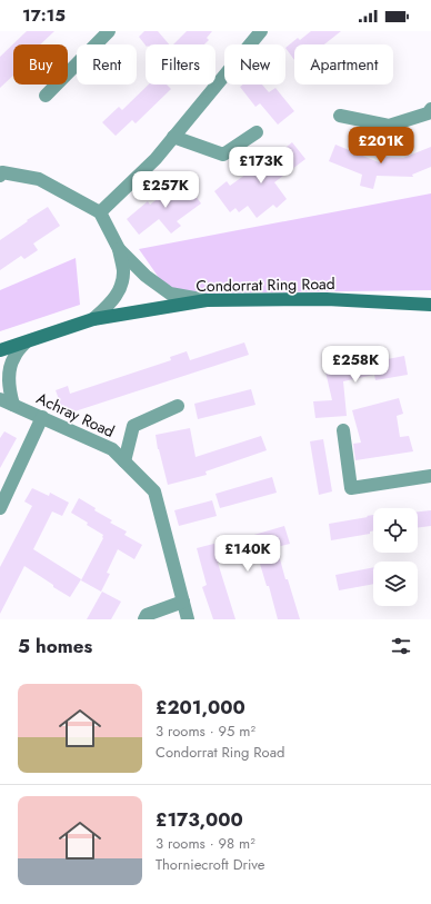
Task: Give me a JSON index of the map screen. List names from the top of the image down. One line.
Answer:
{"streets":{"street":["Condorrat Ring Road","Achray Road"]},"crossings":[["Condorrat Ring Road","Achray Road"]],"page":{"status":"17:15","chip":["Buy","Rent","Filters","New","Apartment"],"price":["£201K","£173K","£257K","£258K","£140K"],"heading":"5 homes","list":[{"name":"£201,000","note":"3 rooms · 95 m² · Condorrat Ring Road"},{"name":"£173,000","note":"3 rooms · 98 m² · Thorniecroft Drive"}]}}
